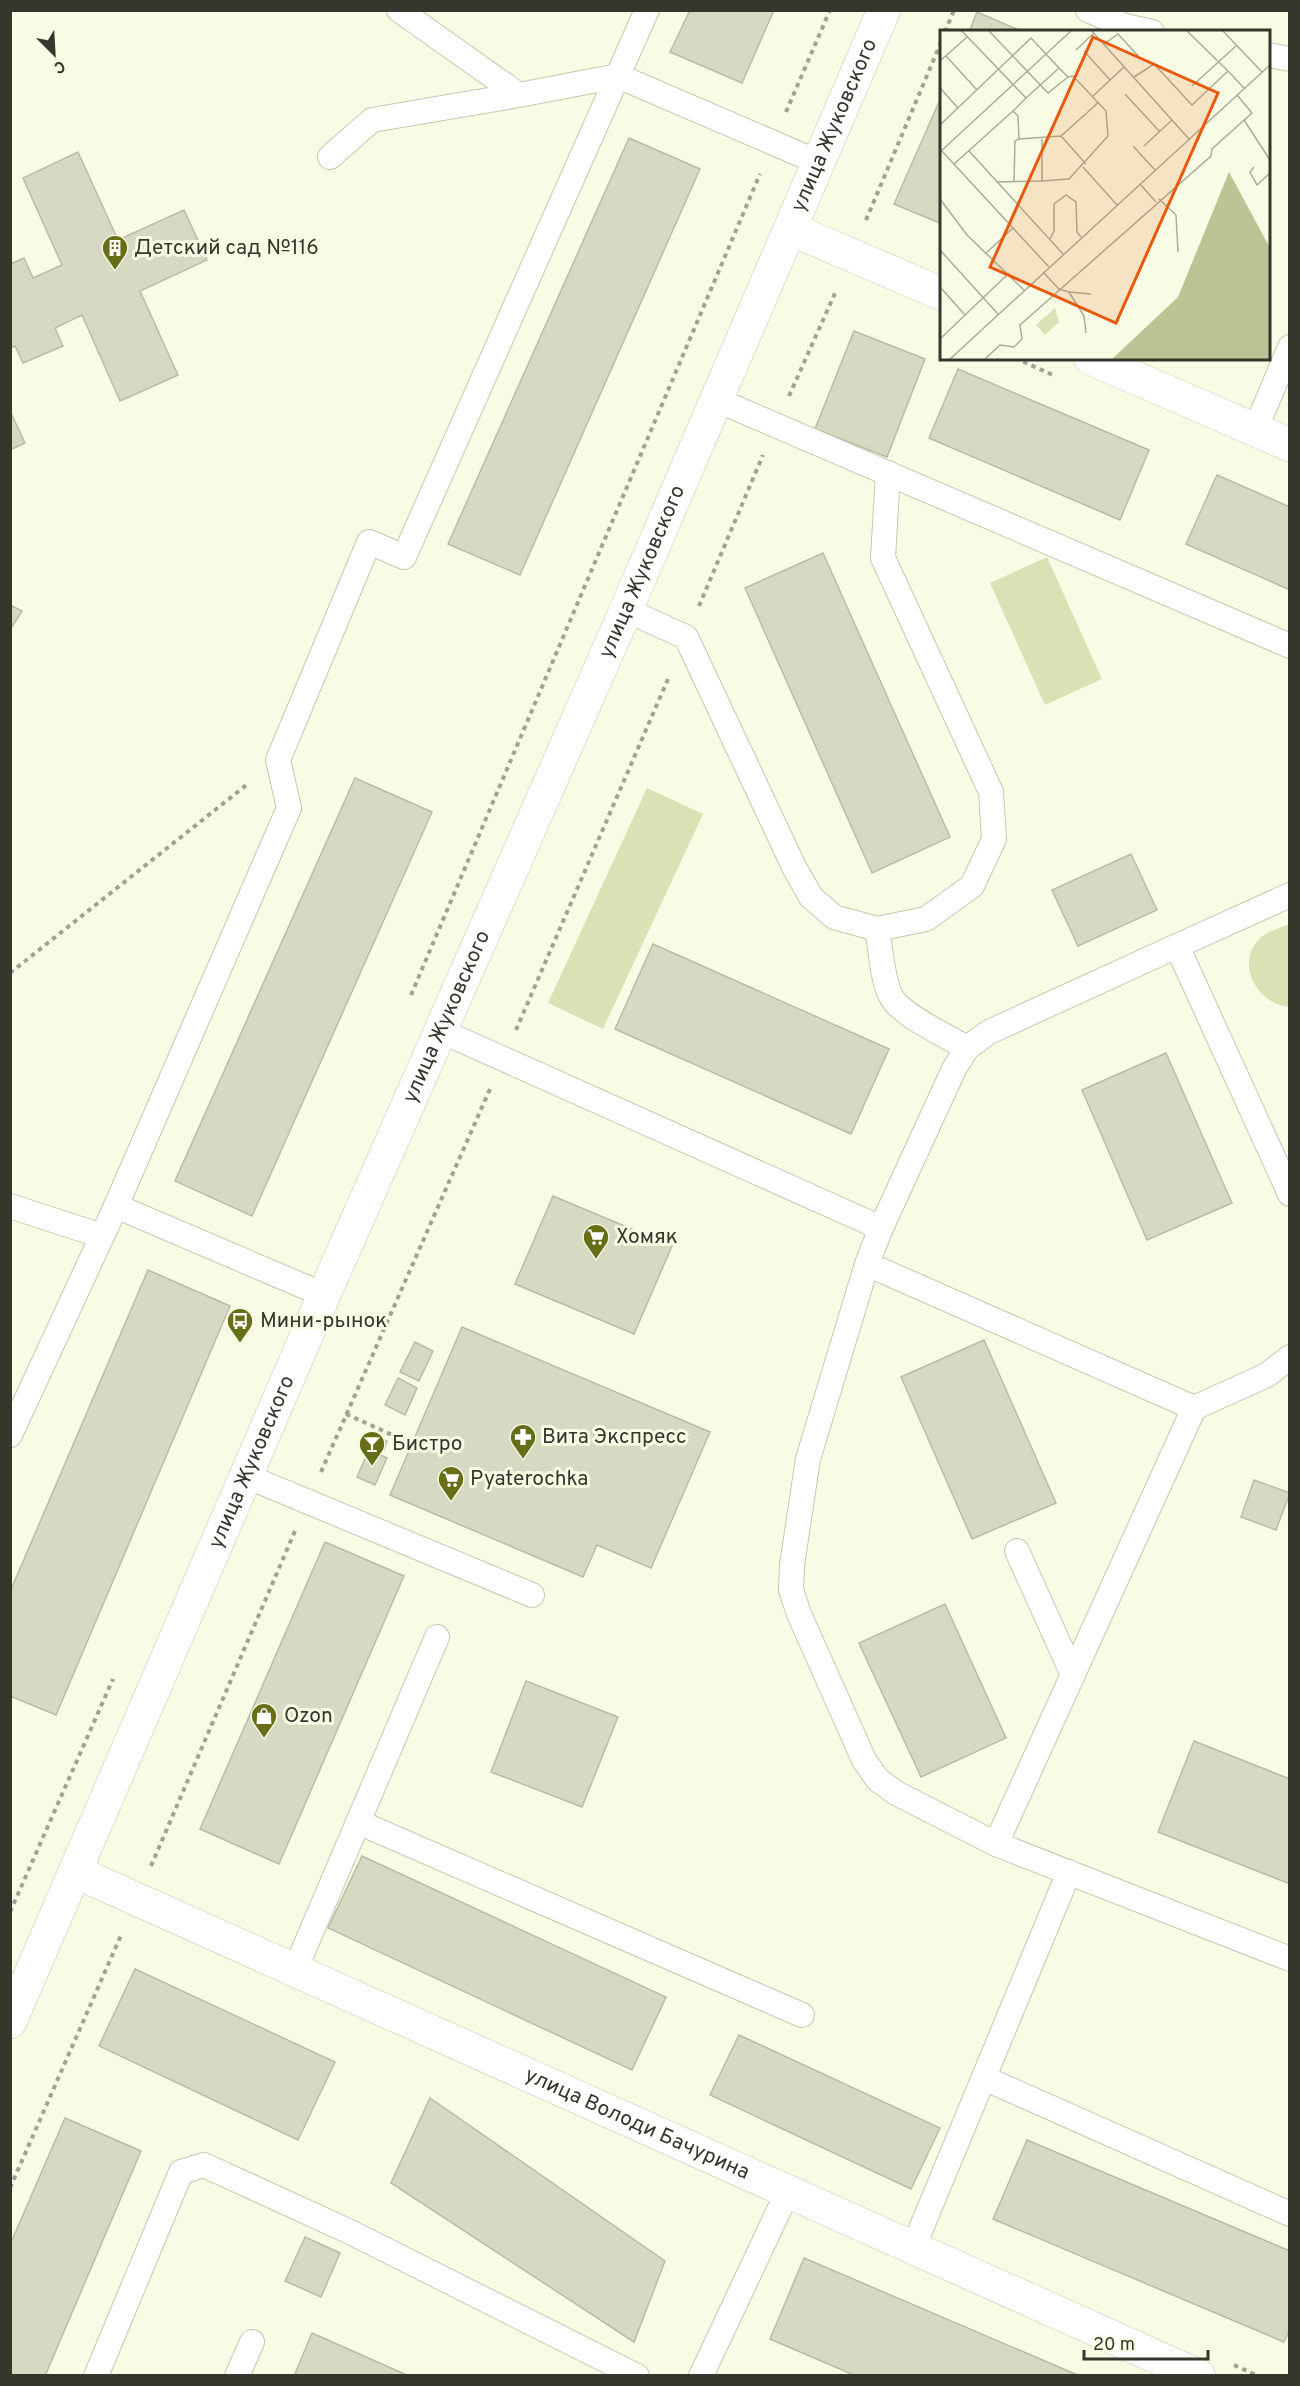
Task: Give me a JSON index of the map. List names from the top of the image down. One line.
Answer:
{"streets":{"street":["улица Жуковского","улица Володи Бачурина"]},"crossings":[["улица Жуковского","улица Володи Бачурина"]],"places":{"building":["Детский сад №116"],"supermarket":["Хомяк","Pyaterochka"],"bus stop":["Мини-рынок"],"pharmacy":["Вита Экспресс"],"bar":["Бистро"],"shop":["Ozon"]},"scale_bar":"20 m","north":"bottom right"}
